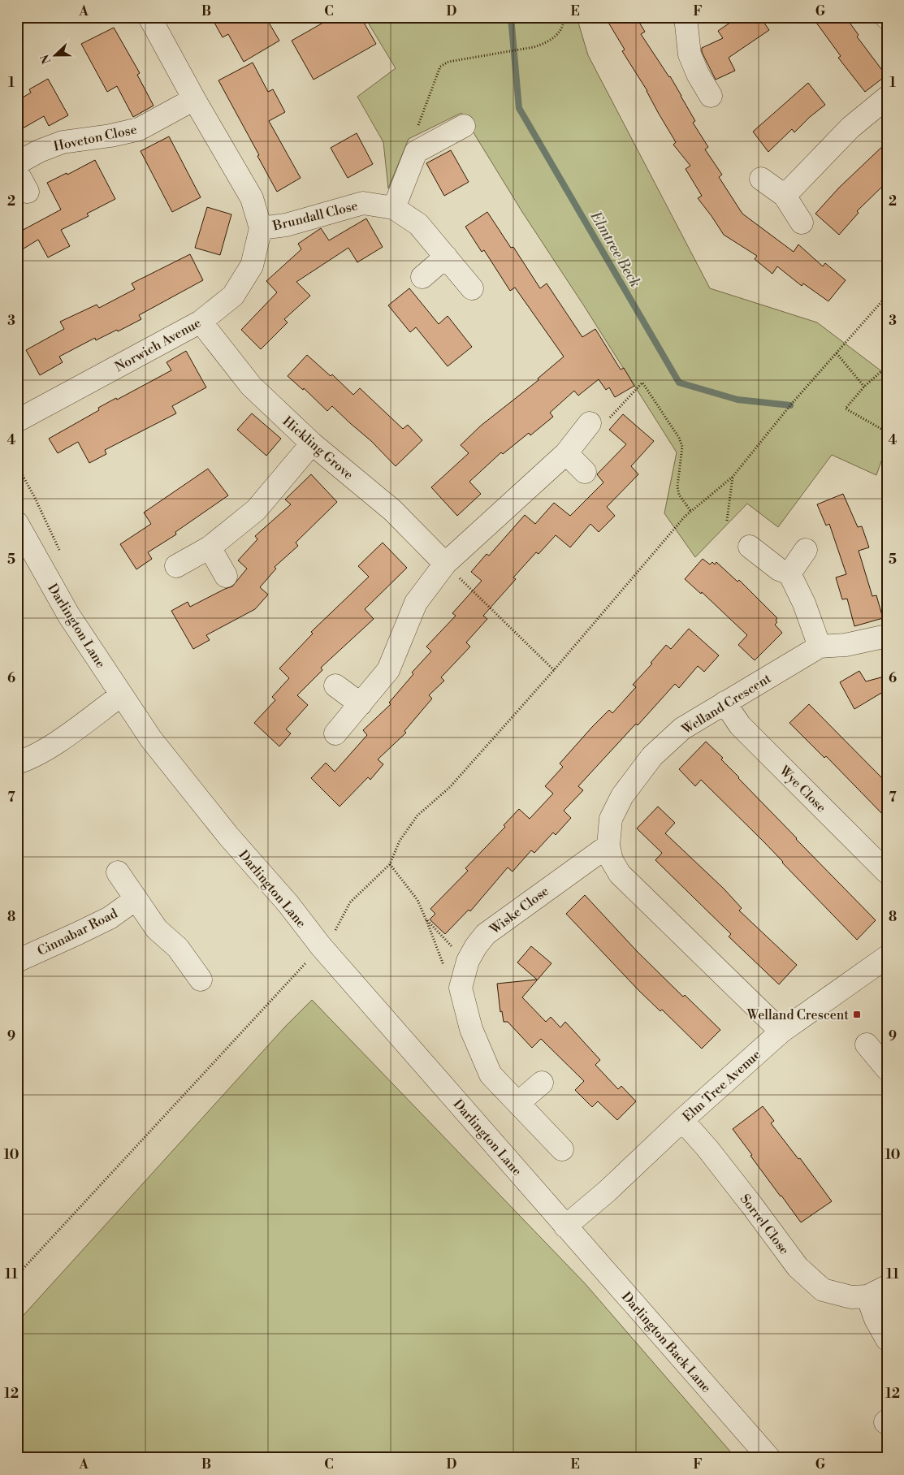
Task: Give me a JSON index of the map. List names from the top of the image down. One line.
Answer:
{"streets":{"street":["Hoveton Close","Brundall Close","Norwich Avenue","Hickling Grove","Darlington Lane","Welland Crescent","Wye Close","Wiske Close","Cinnabar Road","Elm Tree Avenue","Sorrel Close","Darlington Back Lane"]},"crossings":[["Brundall Close","Norwich Avenue"],["Norwich Avenue","Hickling Grove"],["Darlington Lane","Elm Tree Avenue"],["Darlington Lane","Darlington Back Lane"],["Welland Crescent","Wye Close"],["Welland Crescent","Wiske Close"],["Welland Crescent","Elm Tree Avenue"],["Elm Tree Avenue","Sorrel Close"],["Elm Tree Avenue","Darlington Back Lane"]],"water":["Elmtree Beck"],"places":{"transit":["Welland Crescent"]},"north":"left","grid":{"columns":["A","B","C","D","E","F","G"],"rows":["1","2","3","4","5","6","7","8","9","10","11","12"]}}
